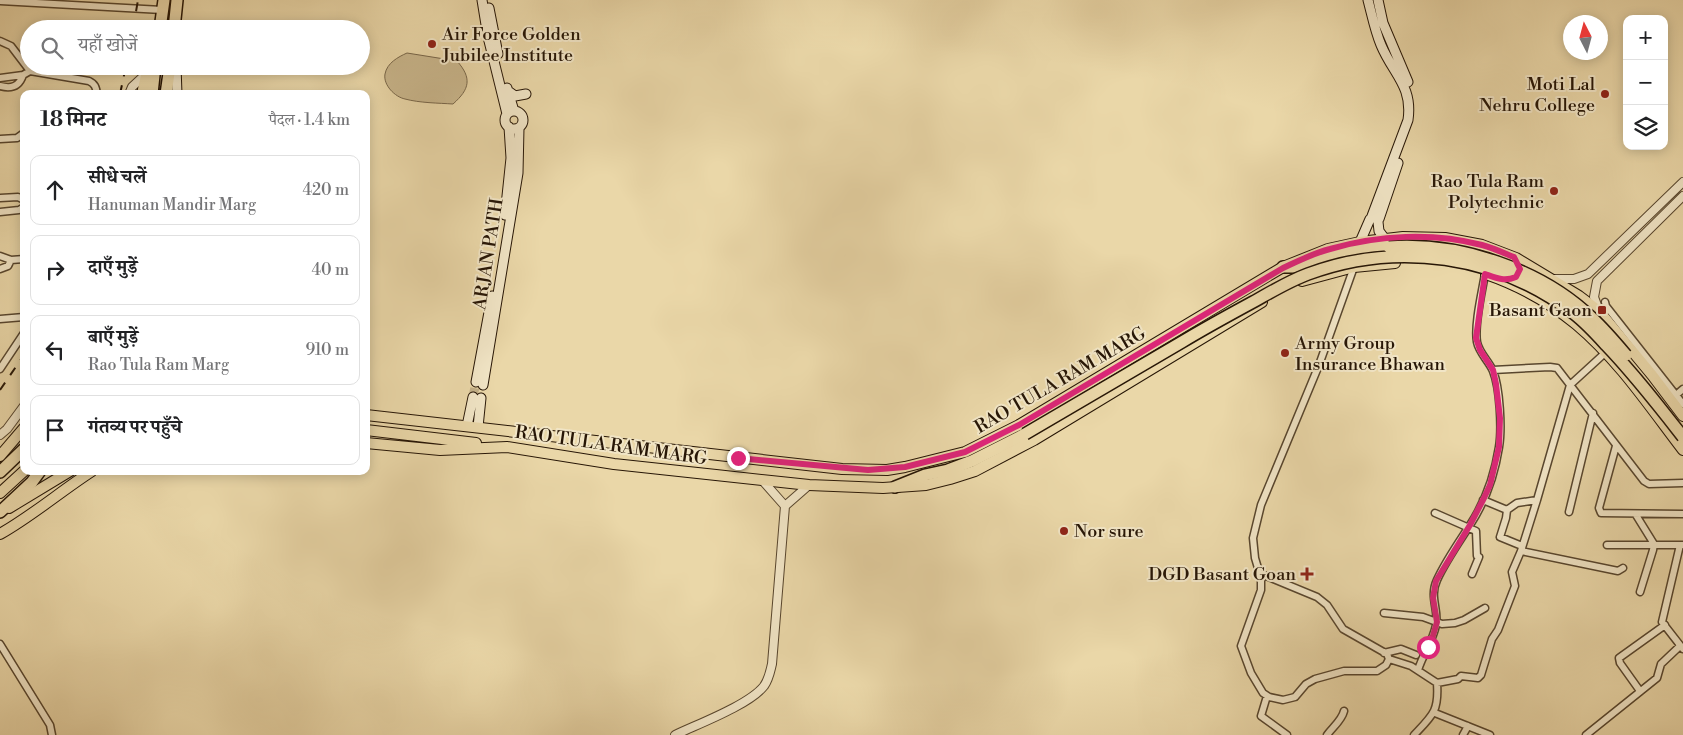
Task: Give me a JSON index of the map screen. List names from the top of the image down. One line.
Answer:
{"streets":{"main road":["ARJAN PATH","RAO TULA RAM MARG"]},"places":{"other":["Air Force Golden Jubilee Institute","Moti Lal Nehru College","Rao Tula Ram Polytechnic","Army Group Insurance Bhawan","Nor sure"],"transit":["Basant Gaon"],"health":["DGD Basant Goan"]},"north":"top","page":{"map_buttons":["+","−"],"search":"यहाँ खोजें","heading":["18 मिनट","पैदल · 1.4 km"],"list":[["सीधे चलें","Hanuman Mandir Marg","420 m"],["दाएँ मुड़ें","40 m"],["बाएँ मुड़ें","Rao Tula Ram Marg","910 m"],"गंतव्य पर पहुँचे"]}}
